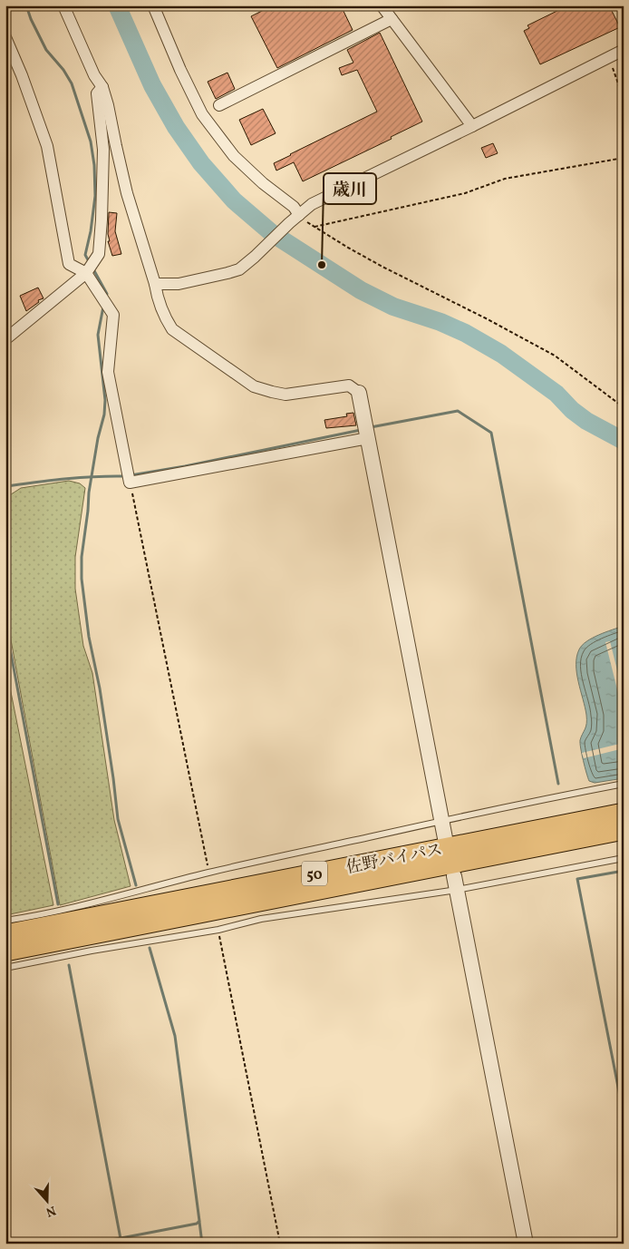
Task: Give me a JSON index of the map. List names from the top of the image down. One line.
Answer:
{"streets":{"highway":["佐野バイパス","50"]},"places":["歳川"],"north":"bottom"}
